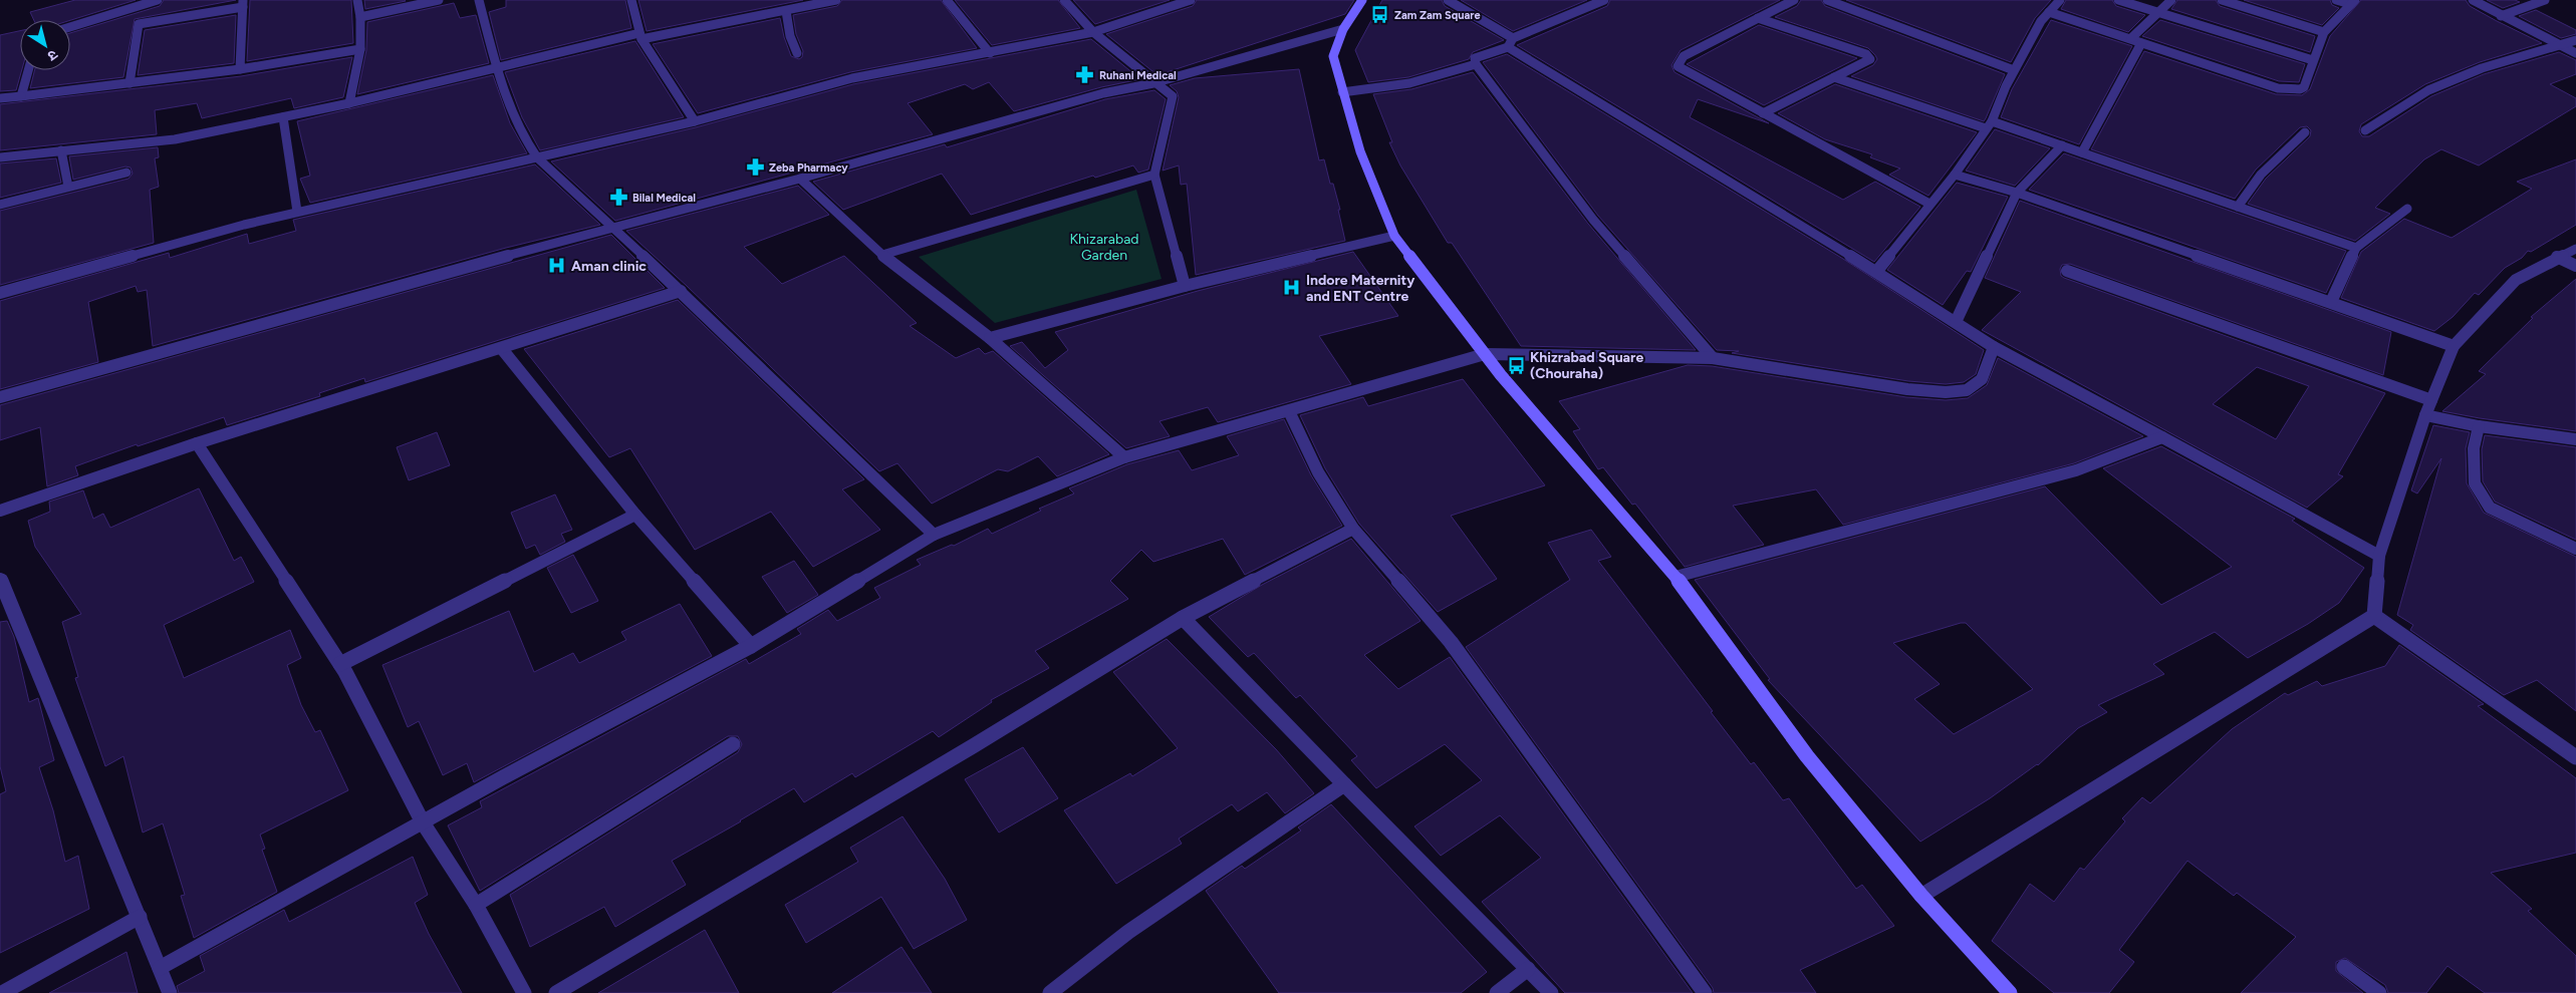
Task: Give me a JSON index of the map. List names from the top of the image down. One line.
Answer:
{"parks":["Khizarabad Garden"],"places":{"bus stop":["Zam Zam Square","Khizrabad Square (Chouraha)"],"pharmacy":["Ruhani Medical","Zeba Pharmacy","Bilal Medical"],"hospital":["Aman clinic","Indore Maternity and ENT Centre"]},"north":"bottom right"}
